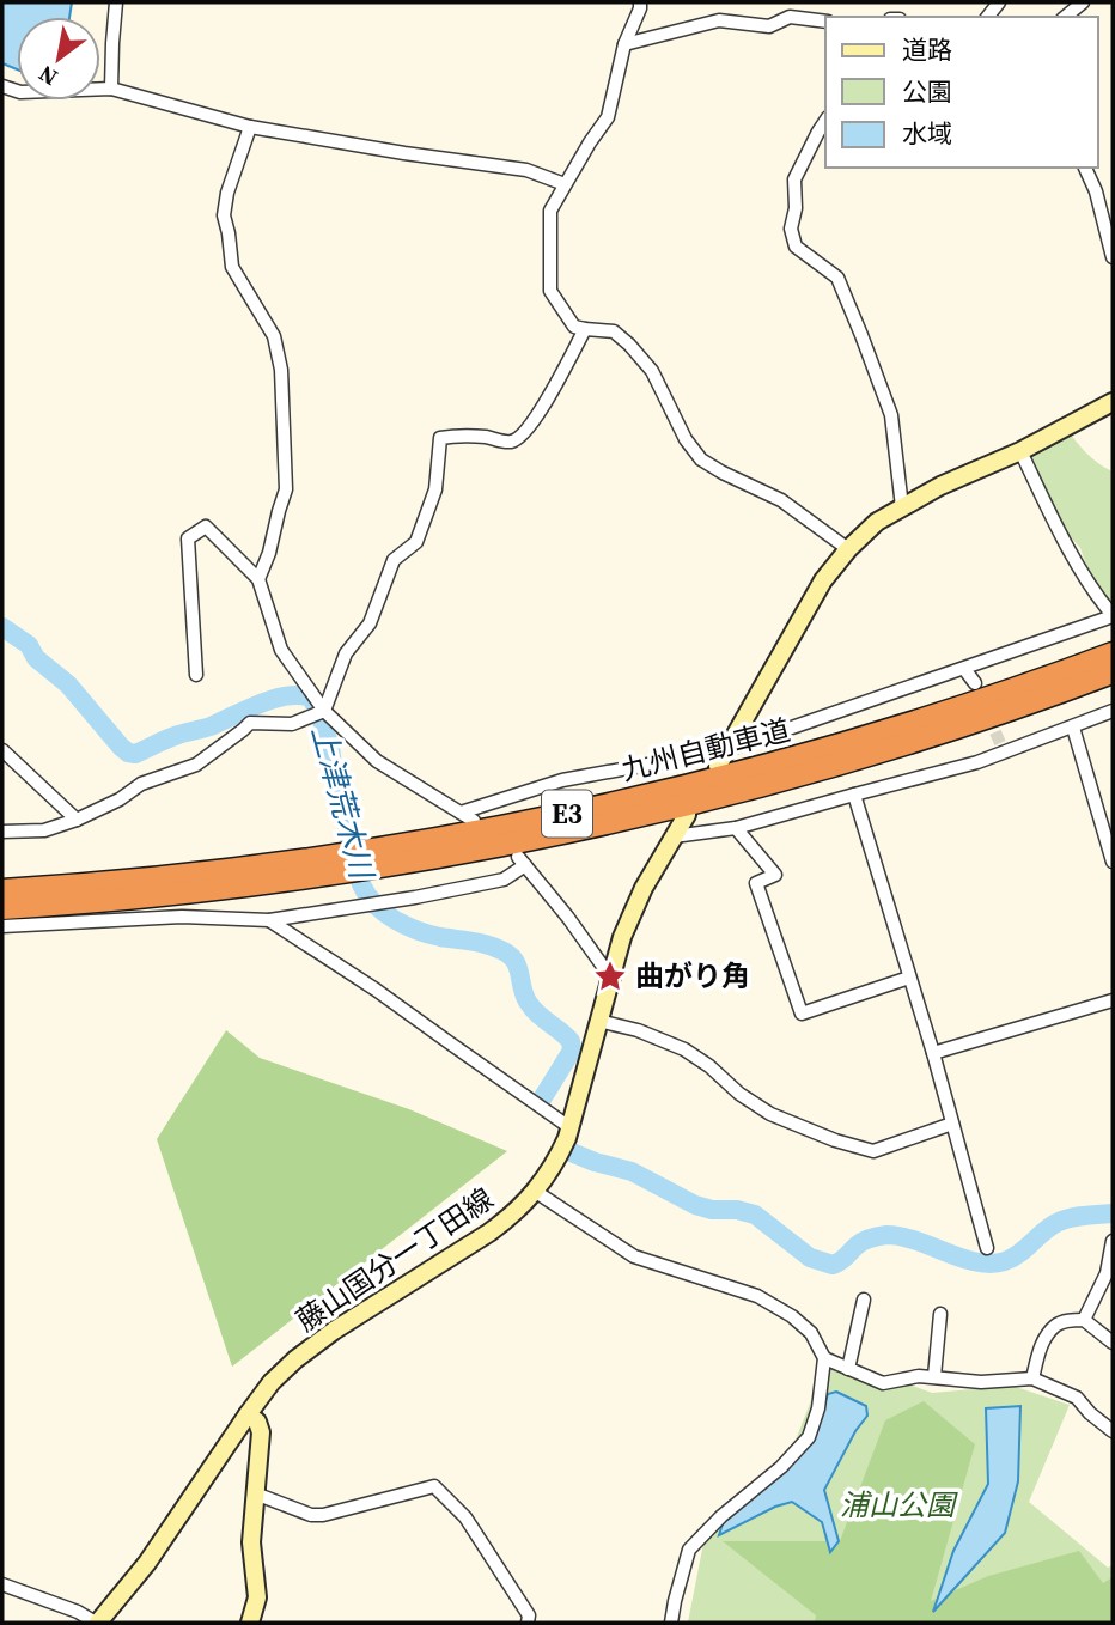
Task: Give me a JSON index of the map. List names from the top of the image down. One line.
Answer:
{"streets":{"highway":["九州自動車道","E3"],"main road":["藤山国分一丁田線"]},"water":["上津荒木川"],"parks":["浦山公園"],"places":{"place":["曲がり角"]},"legend":["道路","公園","水域"],"north":"bottom left"}
